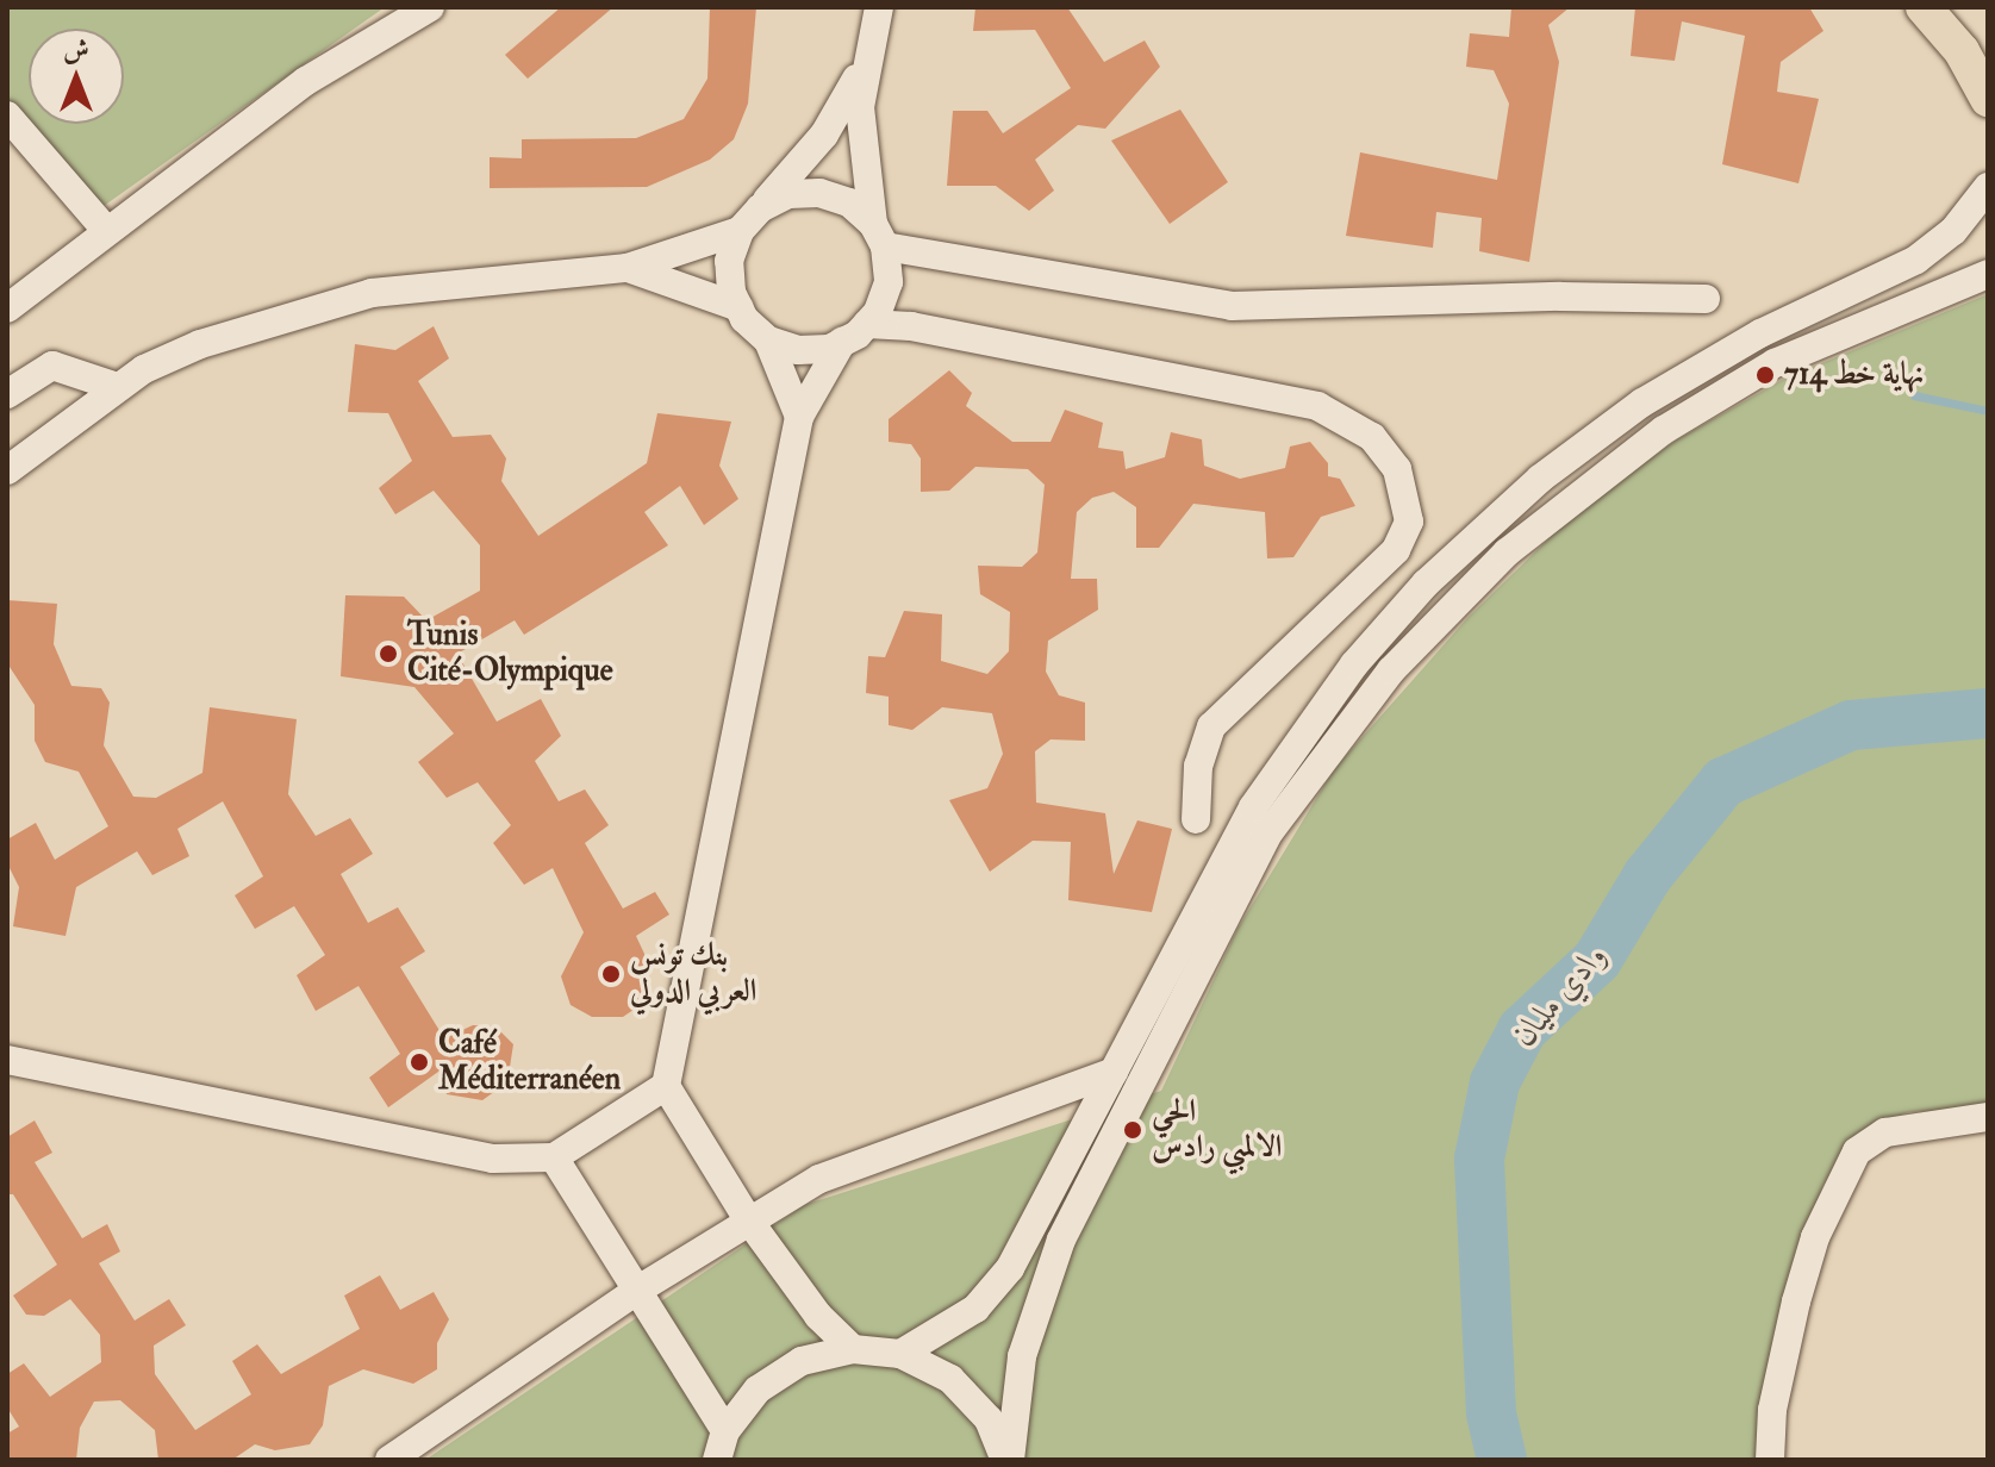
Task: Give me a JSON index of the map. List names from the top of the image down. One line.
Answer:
{"water":["وادي مليان"],"places":["نهاية خط 714","Tunis Cité-Olympique","بنك تونس العربي الدولي","Café Méditerranéen","الحي الالمبي رادس"],"north":"top"}
